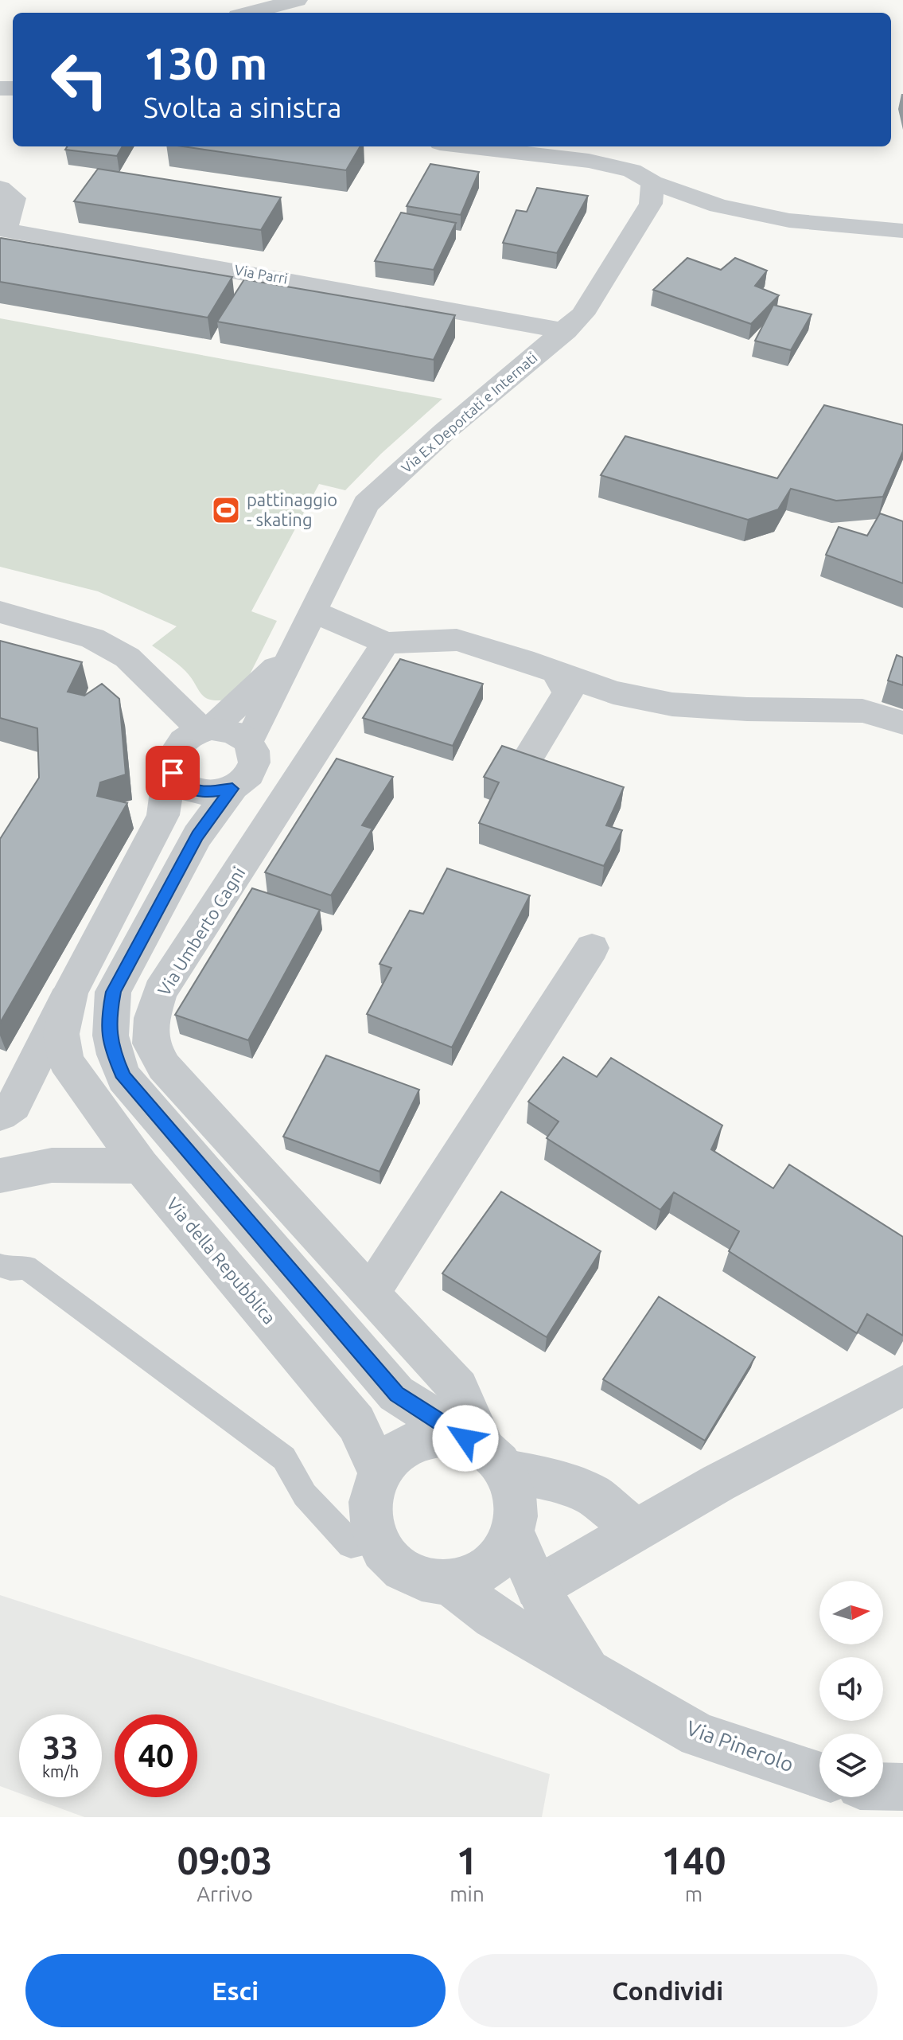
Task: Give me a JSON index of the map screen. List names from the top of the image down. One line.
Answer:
{"streets":{"street":["Via Parri","Via Ex Deportati e Internati","Via Umberto Cagni","Via della Repubblica","Via Pinerolo"]},"crossings":[["Via Parri","Via Ex Deportati e Internati"],["Via Umberto Cagni","Via della Repubblica"],["Via Umberto Cagni","Via Pinerolo"],["Via della Repubblica","Via Pinerolo"]],"places":{"sports":["pattinaggio - skating"]},"north":"right","page":{"turn":["130 m","Svolta a sinistra"],"speed":"33 km/h","limit":"40","eta":["09:03","Arrivo","1","min","140","m"],"buttons":["Esci","Condividi"]}}
